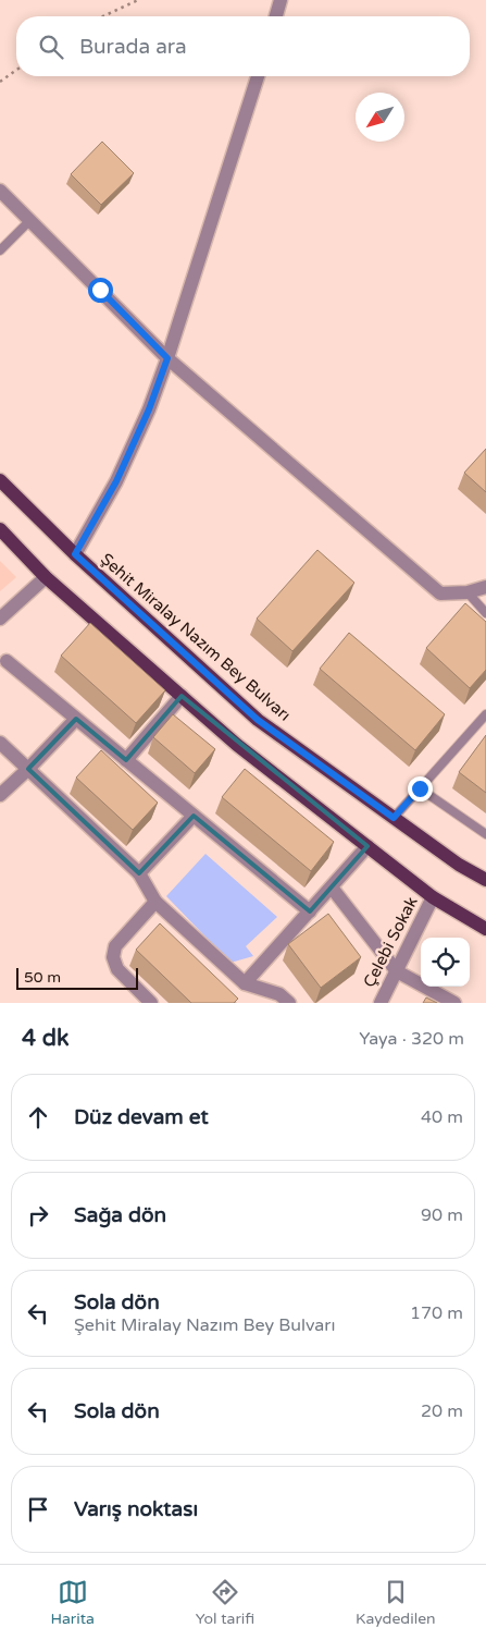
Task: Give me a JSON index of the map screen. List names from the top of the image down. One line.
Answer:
{"streets":{"main road":["Şehit Miralay Nazım Bey Bulvarı"],"street":["Çelebi Sokak"]},"scale_bar":"50 m","north":"bottom left","page":{"search":"Burada ara","scale":"50 m","heading":["4 dk","Yaya · 320 m"],"list":[["Düz devam et","40 m"],["Sağa dön","90 m"],["Sola dön","Şehit Miralay Nazım Bey Bulvarı","170 m"],["Sola dön","20 m"],"Varış noktası"],"nav":["Harita","Yol tarifi","Kaydedilen"]}}
